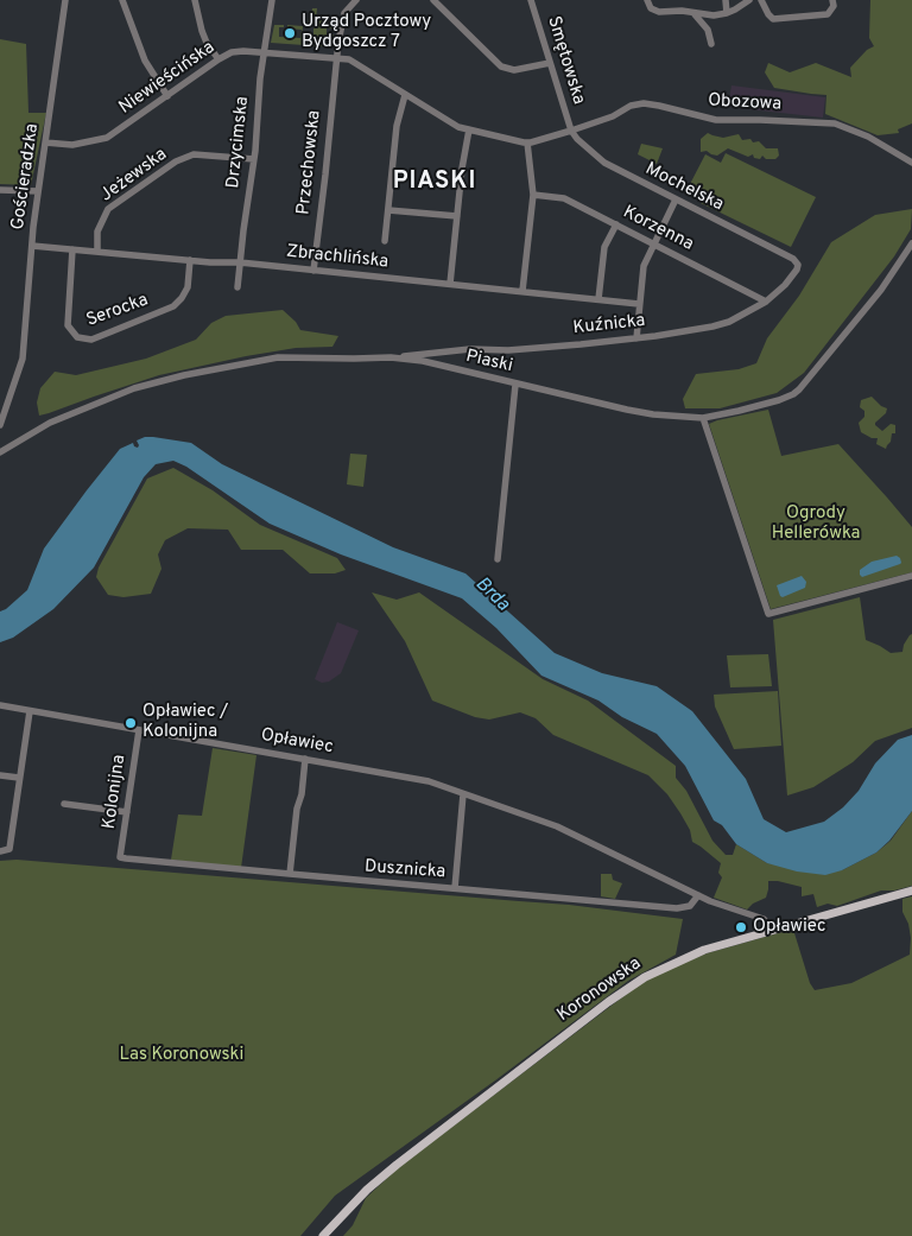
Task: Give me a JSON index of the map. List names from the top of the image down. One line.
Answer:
{"streets":{"main road":["Koronowska"],"street":["Smętowska","Niewieścińska","Obozowa","Drzycimska","Przechowska","Jeżewska","Gościeradzka","Mochelska","Korzenna","Zbrachlińska","Serocka","Kuźnicka","Piaski","Opławiec","Kolonijna","Dusznicka"]},"crossings":[["Smętowska","Niewieścińska"],["Smętowska","Obozowa"],["Smętowska","Mochelska"],["Niewieścińska","Obozowa"],["Niewieścińska","Drzycimska"],["Niewieścińska","Przechowska"],["Niewieścińska","Gościeradzka"],["Niewieścińska","Mochelska"],["Obozowa","Mochelska"],["Drzycimska","Jeżewska"],["Drzycimska","Zbrachlińska"],["Przechowska","Zbrachlińska"],["Jeżewska","Zbrachlińska"],["Gościeradzka","Zbrachlińska"],["Mochelska","Kuźnicka"],["Korzenna","Kuźnicka"],["Zbrachlińska","Serocka"],["Kuźnicka","Piaski"],["Opławiec","Kolonijna"],["Opławiec","Dusznicka"],["Opławiec","Koronowska"],["Kolonijna","Dusznicka"]],"districts":["PIASKI"],"water":["Brda"],"parks":["Ogrody Hellerówka","Las Koronowski"],"places":["Urząd Pocztowy Bydgoszcz 7","Opławiec / Kolonijna","Opławiec"]}
